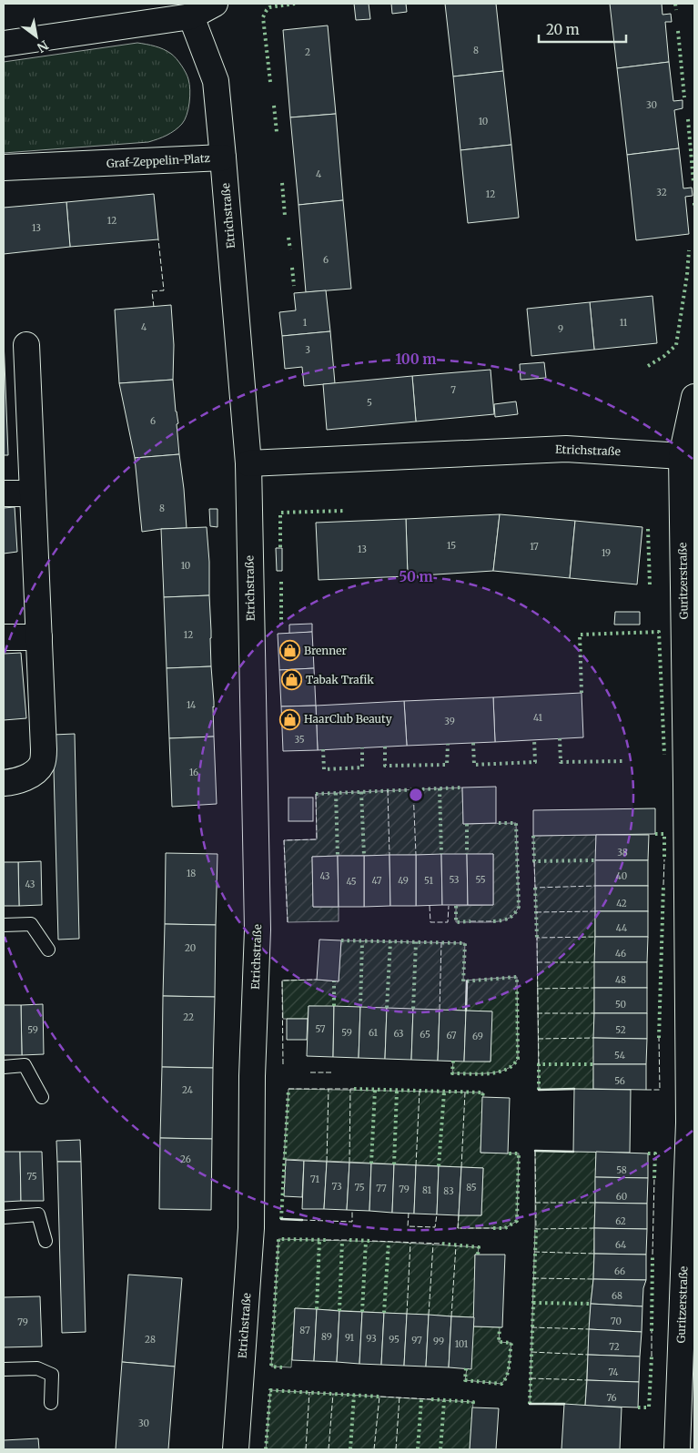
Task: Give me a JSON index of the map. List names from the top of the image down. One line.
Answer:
{"streets":{"street":["Graf-Zeppelin-Platz","Etrichstraße","Guritzerstraße"]},"crossings":[["Graf-Zeppelin-Platz","Etrichstraße"],["Etrichstraße","Guritzerstraße"]],"places":{"shop":["Brenner","Tabak Trafik","HaarClub Beauty"]},"house_numbers":["8","2","30","10","4","32","12","12","13","6","1","11","4","9","3","7","5","6","8","15","17","13","19","10","12","14","41","39","35","16","38","18","43","40","53","55","47","49","51","45","43","42","44","20","46","48","50","22","57","59","52","59","61","63","65","67","69","54","56","24","26","58","75","71","73","75","85","77","79","81","83","60","62","64","66","68","70","79","87","89","91","93","28","95","97","99","101","72","74","76","30"],"scale_bar":"20 m","north":"bottom right","rings":["100 m","50 m"]}
